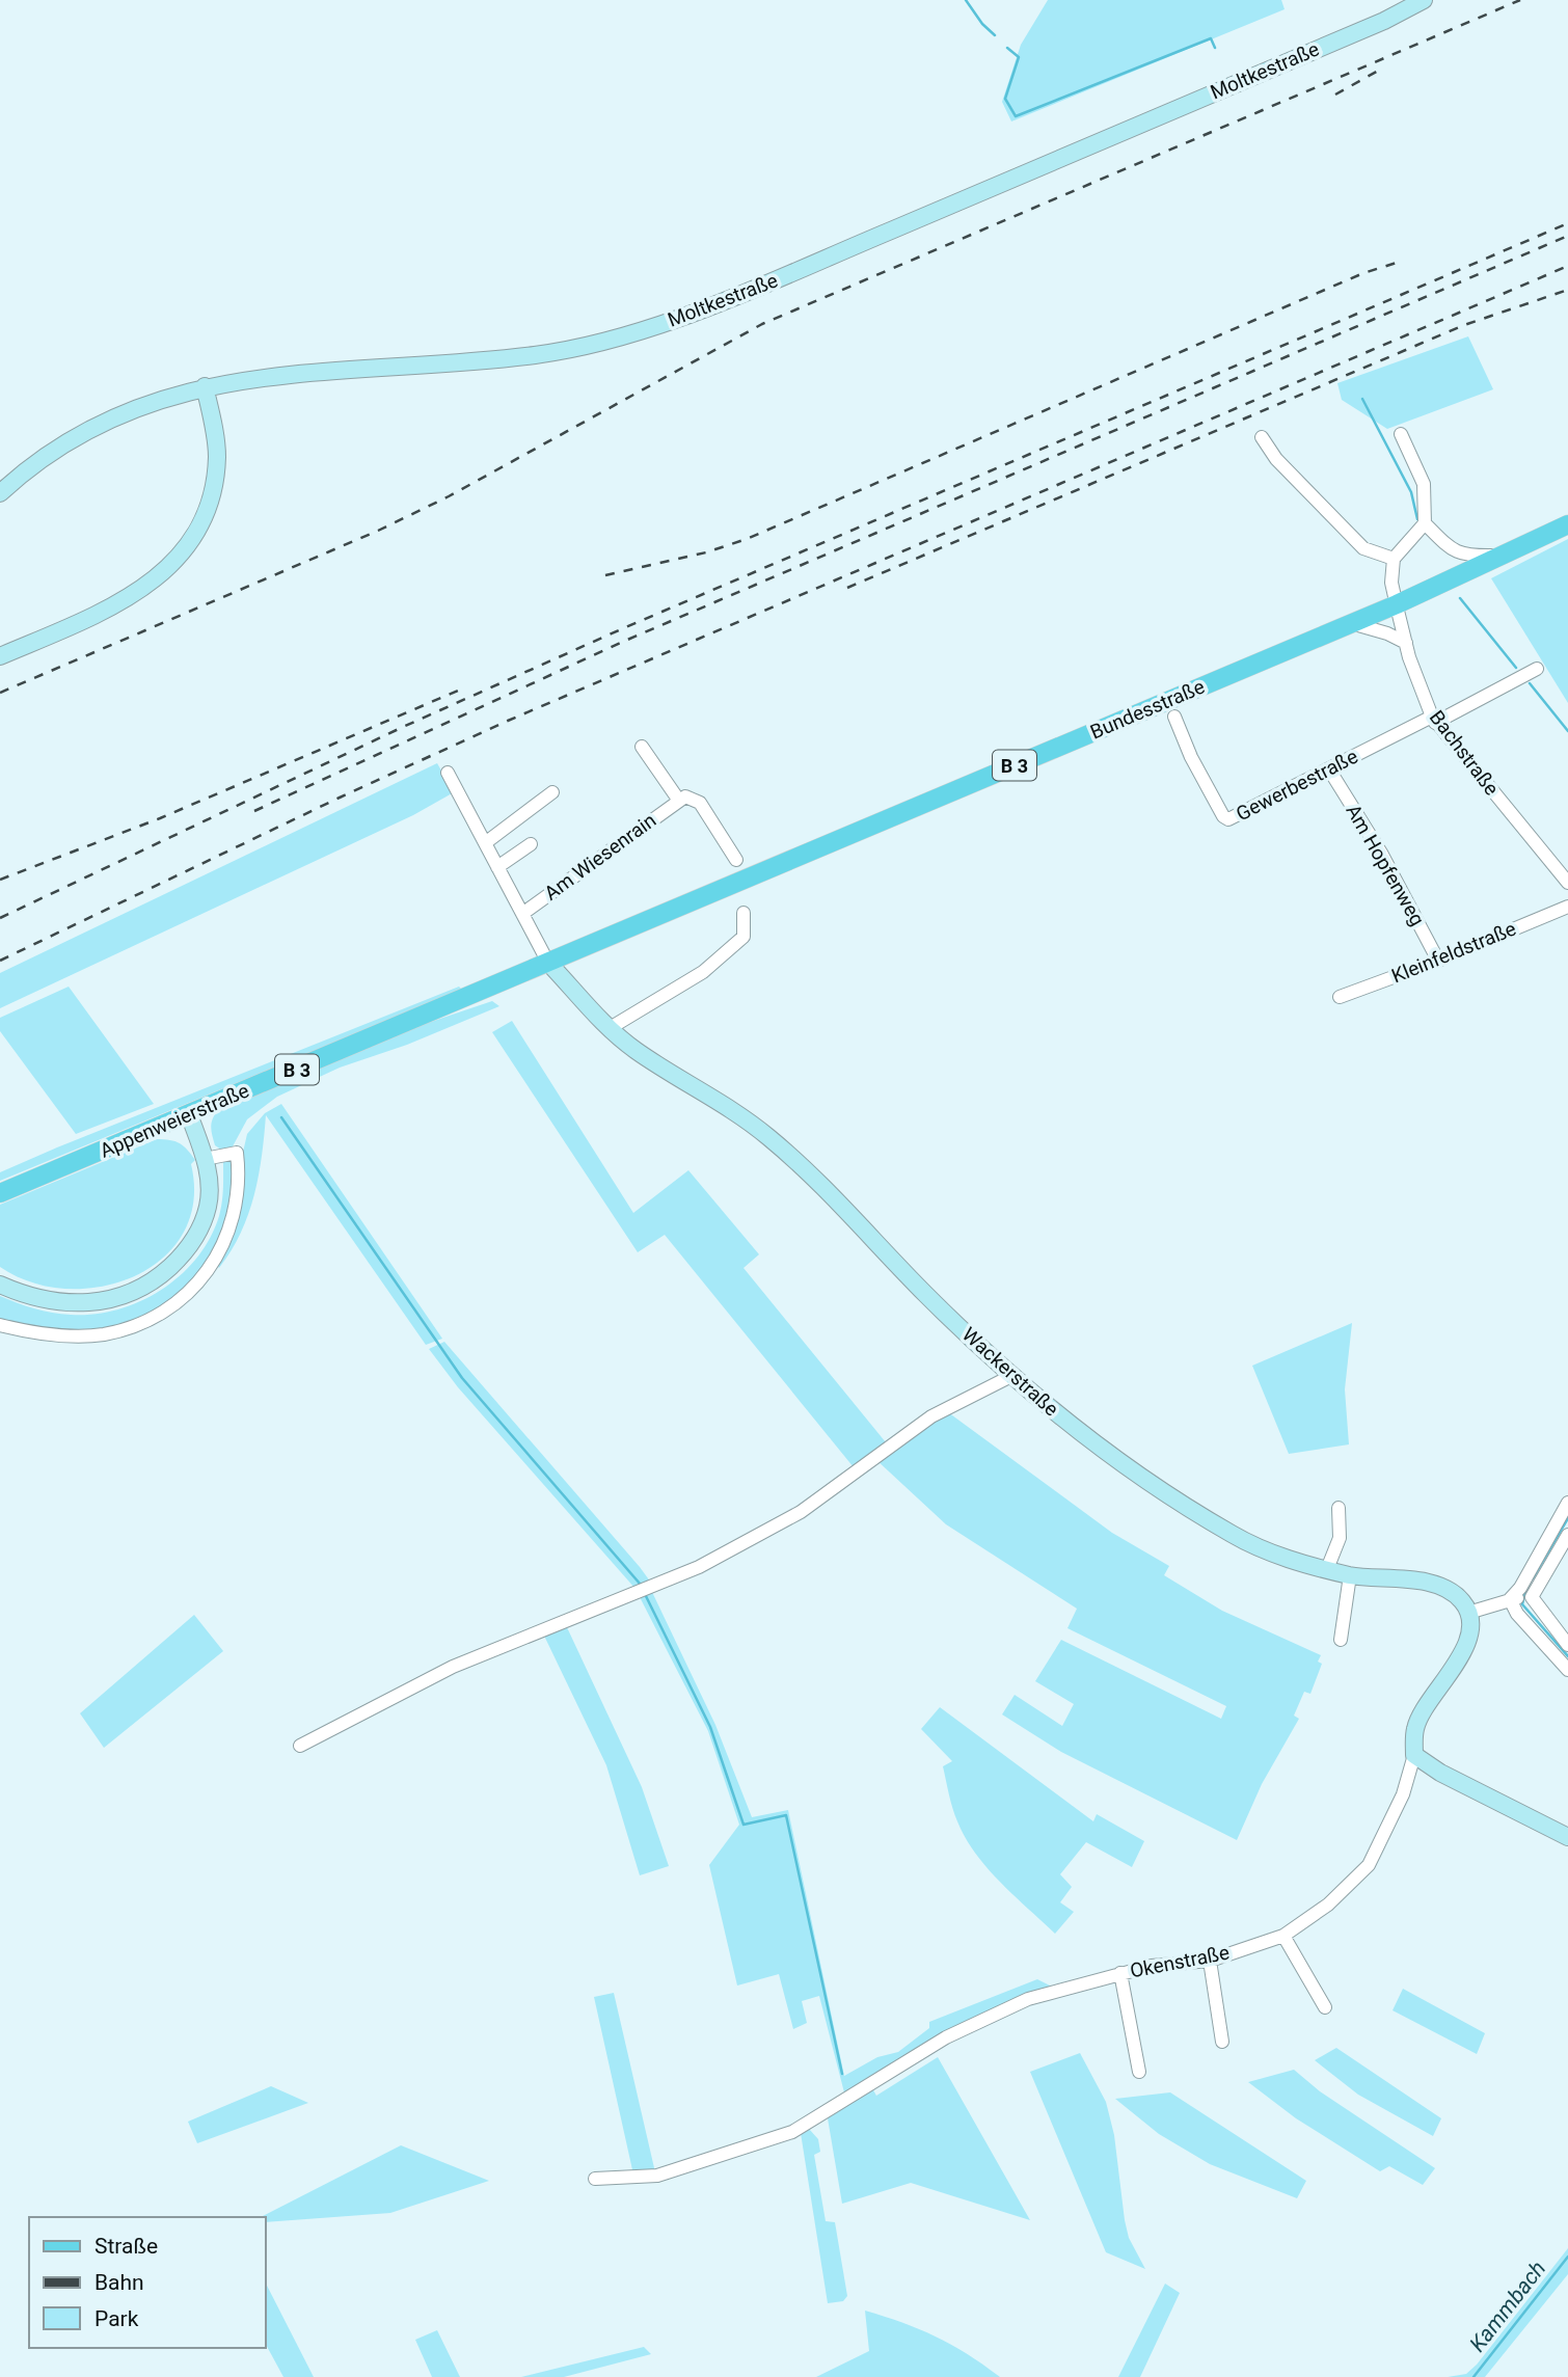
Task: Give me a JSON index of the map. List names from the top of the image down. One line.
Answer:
{"streets":{"main road":["Bundesstraße","B 3","Appenweierstraße"],"street":["Moltkestraße","Bachstraße","Gewerbestraße","Am Wiesenrain","Am Hopfenweg","Kleinfeldstraße","Wackerstraße","Okenstraße"]},"crossings":[["Bundesstraße","Bachstraße"],["Bundesstraße","Appenweierstraße"],["Bundesstraße","Wackerstraße"],["Bachstraße","Gewerbestraße"],["Gewerbestraße","Am Hopfenweg"],["Am Wiesenrain","Wackerstraße"],["Am Hopfenweg","Kleinfeldstraße"],["Appenweierstraße","Wackerstraße"],["Wackerstraße","Okenstraße"]],"water":["Kammbach"],"legend":["Straße","Bahn","Park"]}
